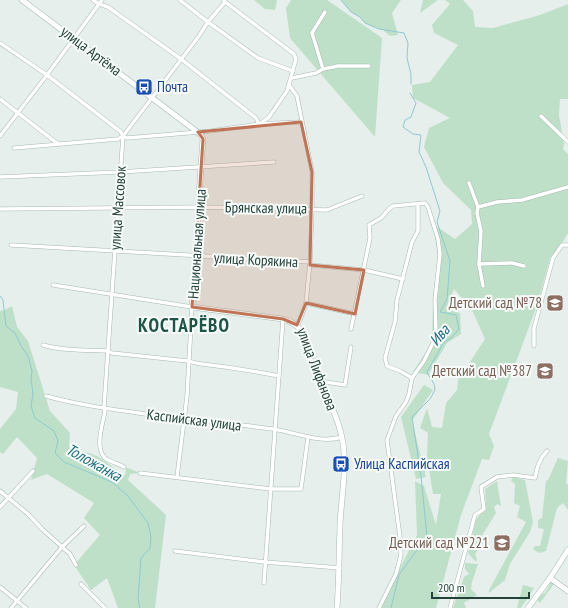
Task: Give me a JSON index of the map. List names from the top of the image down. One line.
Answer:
{"streets":{"street":["улица Артёма","улица Массовок","Брянская улица","Национальная улица","улица Корякина","улица Лифанова","Каспийская улица"]},"crossings":[["улица Артёма","Национальная улица"],["улица Массовок","Брянская улица"],["улица Массовок","улица Корякина"],["улица Массовок","Каспийская улица"],["Брянская улица","Национальная улица"],["Брянская улица","улица Лифанова"],["Национальная улица","улица Корякина"],["Национальная улица","Каспийская улица"],["улица Корякина","улица Лифанова"],["улица Лифанова","Каспийская улица"]],"districts":["КОСТАРЁВО"],"water":["Ива","Толожанка"],"places":{"bus stop":["Почта","Улица Каспийская"],"school or university":["Детский сад №78","Детский сад №387","Детский сад №221"]},"scale_bar":"200 m"}
